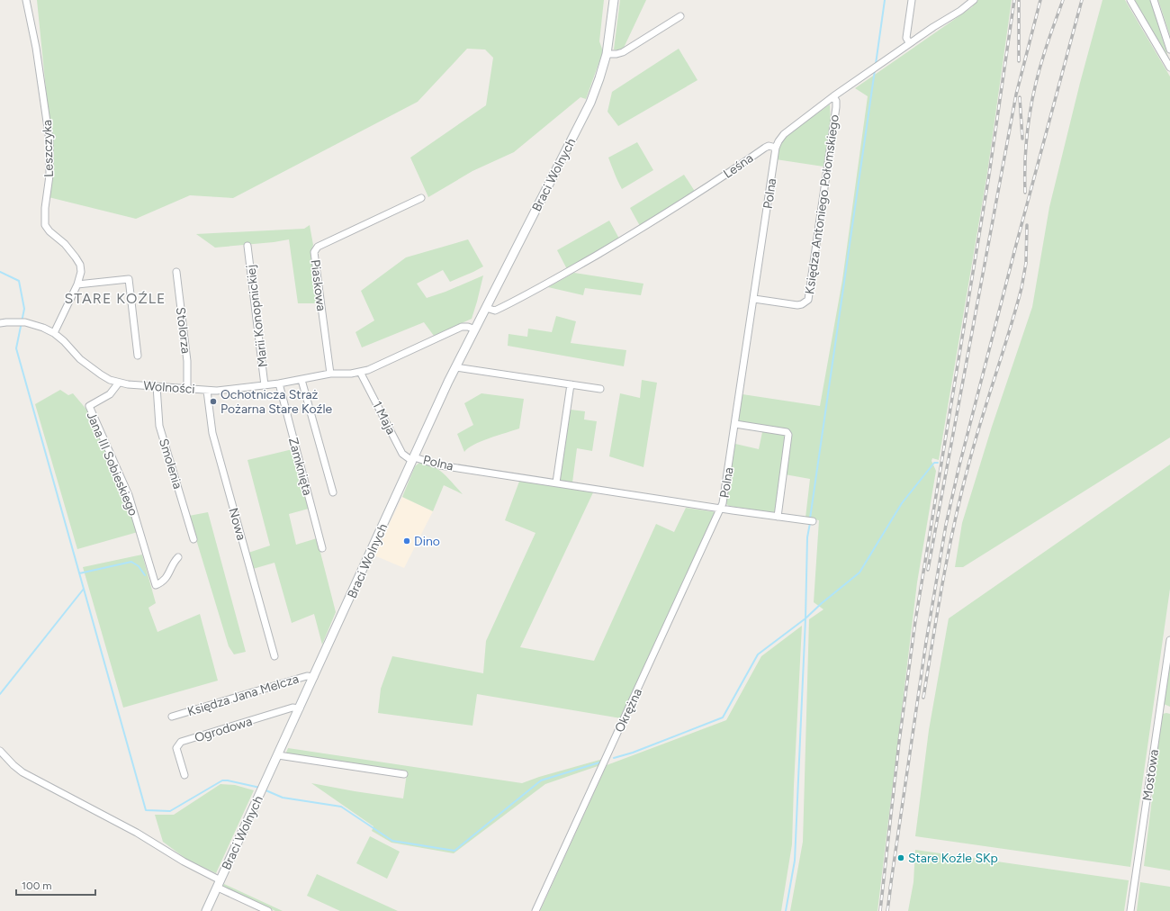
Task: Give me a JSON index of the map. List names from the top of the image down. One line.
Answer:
{"streets":{"main road":["Braci Wolnych"],"street":["Leszczyka","Leśna","Polna","Księdza Antoniego Połomskiego","Piaskowa","Marii Konopnickiej","Stolorza","Wolności","1 Maja","Jana III Sobieskiego","Smolenia","Zamknięta","Nowa","Księdza Jana Melcza","Okrężna","Ogrodowa","Mostowa"]},"crossings":[["Leszczyka","Wolności"],["Leśna","Braci Wolnych"],["Leśna","Polna"],["Braci Wolnych","Polna"],["Braci Wolnych","Wolności"],["Braci Wolnych","1 Maja"],["Braci Wolnych","Księdza Jana Melcza"],["Braci Wolnych","Ogrodowa"],["Polna","Księdza Antoniego Połomskiego"],["Polna","1 Maja"],["Polna","Okrężna"],["Piaskowa","Wolności"],["Marii Konopnickiej","Wolności"],["Stolorza","Wolności"],["Wolności","1 Maja"],["Wolności","Jana III Sobieskiego"],["Wolności","Smolenia"],["Wolności","Zamknięta"],["Wolności","Nowa"]],"districts":["STARE KOŹLE"],"places":["Ochotnicza Straż Pożarna Stare Koźle","Dino","Stare Koźle SKp"],"scale_bar":"100 m"}
